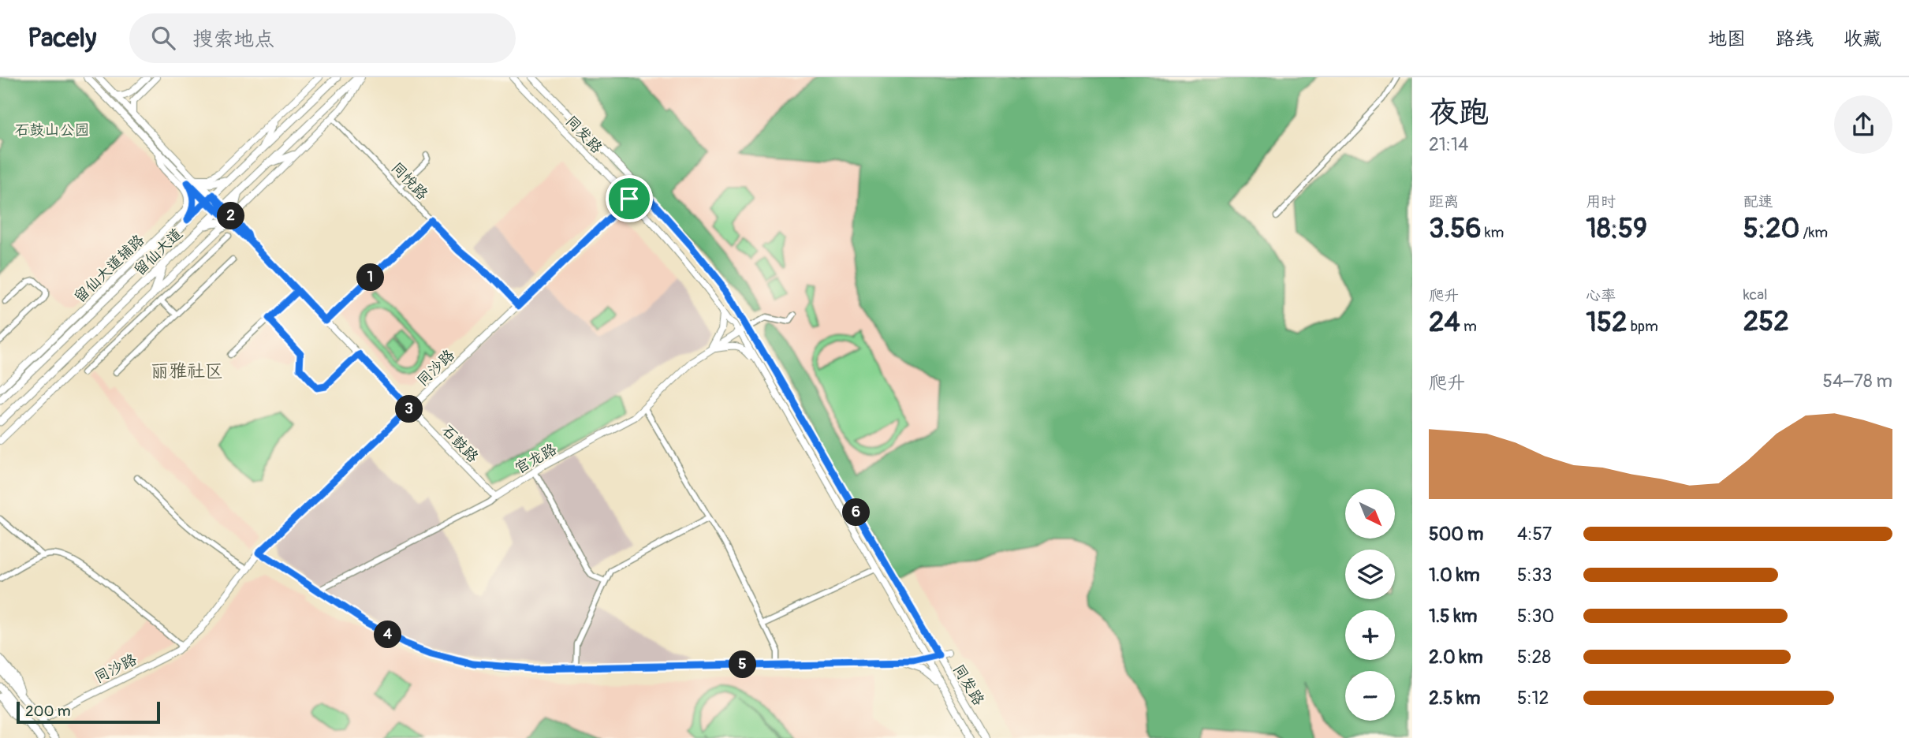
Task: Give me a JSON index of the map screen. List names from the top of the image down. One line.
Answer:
{"streets":{"main road":["同发路","留仙大道","留仙大道辅路","同沙路","石鼓路","官龙路"],"street":["同悦路"]},"crossings":[["同发路","同沙路"],["同发路","官龙路"],["同悦路","同沙路"],["留仙大道","石鼓路"],["留仙大道辅路","石鼓路"],["同沙路","石鼓路"],["石鼓路","官龙路"]],"districts":["丽雅社区"],"parks":["石鼓山公园"],"scale_bar":"200 m","north":"bottom right","page":{"header":"Pacely","search":"搜索地点","nav":["地图","路线","收藏"],"heading":["夜跑","21:14"],"stats":[["距离","3.56 km"],["用时","18:59"],["配速","5:20 /km"],["爬升","24 m"],["心率","152 bpm"],["kcal","252"]],"pins":["2","1","3","6","4","5"],"chart":["爬升","54–78 m"],"map_buttons":["+","−"],"list":[{"name":"500 m","note":"4:57"},{"name":"1.0 km","note":"5:33"},{"name":"1.5 km","note":"5:30"},{"name":"2.0 km","note":"5:28"},{"name":"2.5 km","note":"5:12"}],"scale":"200 m"}}
